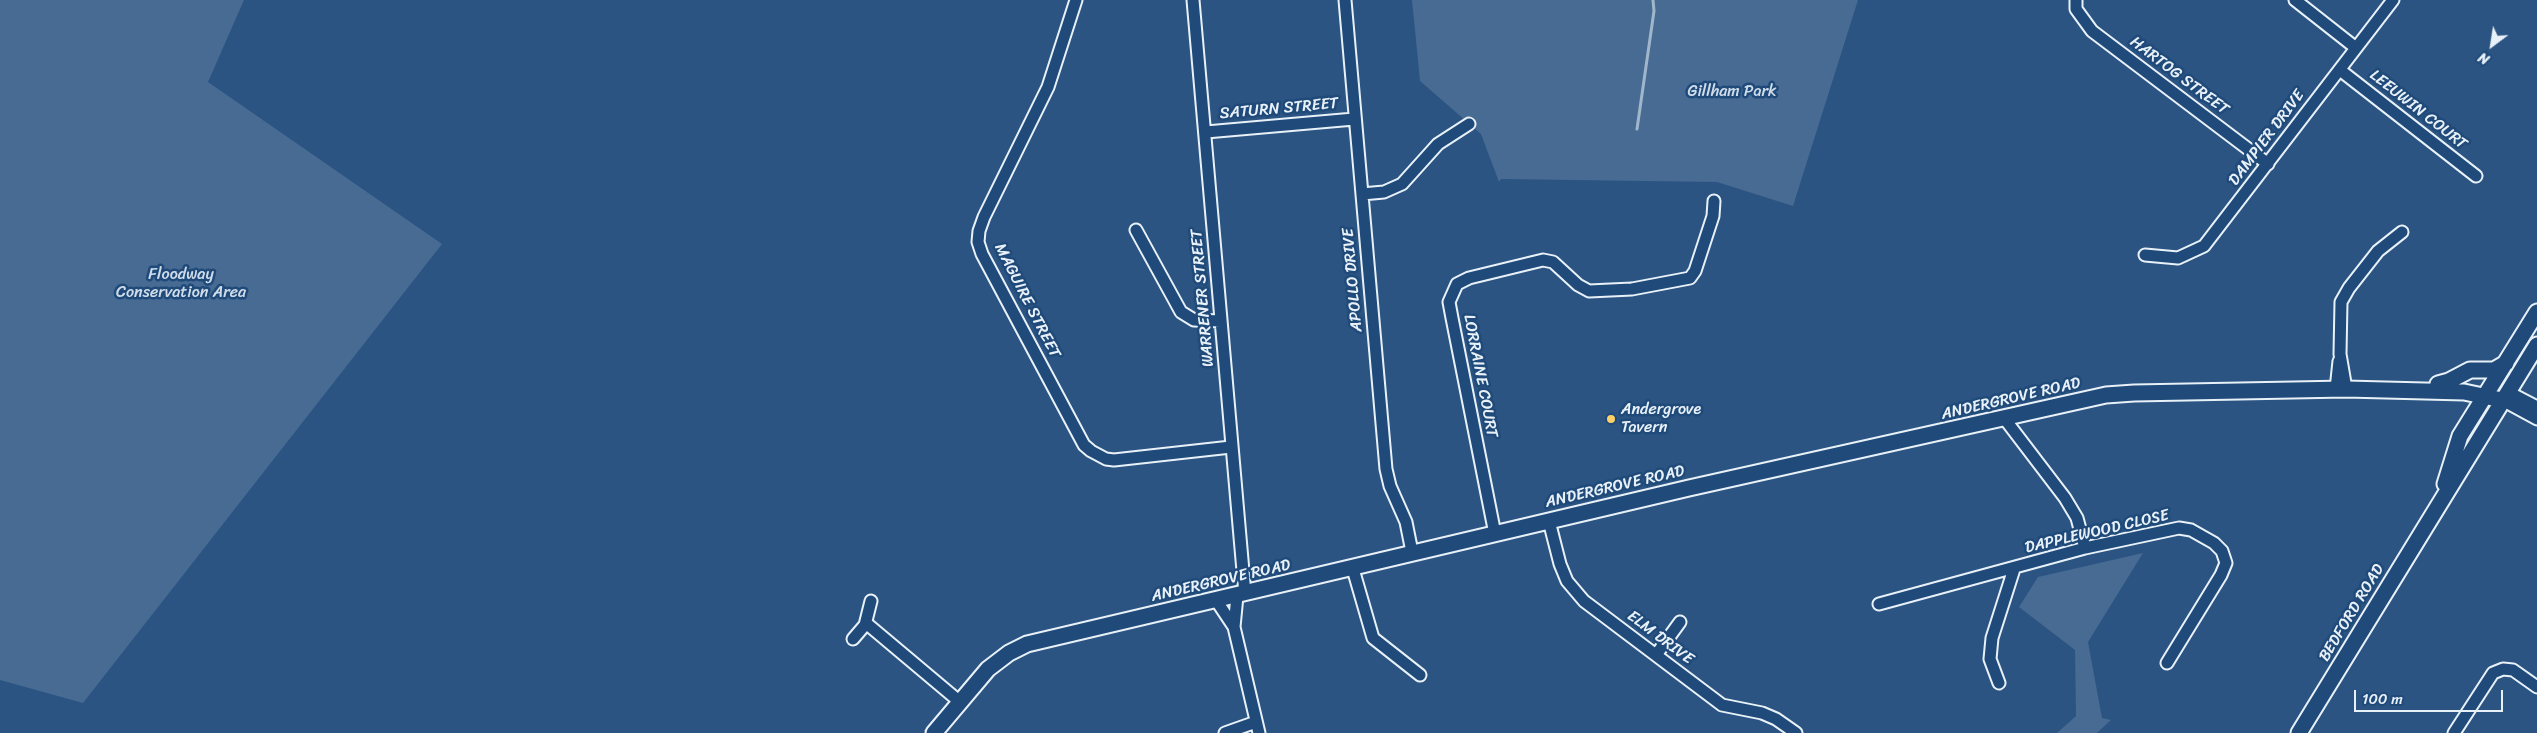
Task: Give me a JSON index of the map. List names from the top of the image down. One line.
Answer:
{"streets":{"street":["HARTOG STREET","SATURN STREET","LEEUWIN COURT","DAMPIER DRIVE","APOLLO DRIVE","WARRENER STREET","MAGUIRE STREET","LORRAINE COURT","ANDERGROVE ROAD","DAPPLEWOOD CLOSE","BEDFORD ROAD","ELM DRIVE"]},"crossings":[["HARTOG STREET","DAMPIER DRIVE"],["SATURN STREET","APOLLO DRIVE"],["SATURN STREET","WARRENER STREET"],["LEEUWIN COURT","DAMPIER DRIVE"],["APOLLO DRIVE","ANDERGROVE ROAD"],["WARRENER STREET","MAGUIRE STREET"],["WARRENER STREET","ANDERGROVE ROAD"],["LORRAINE COURT","ANDERGROVE ROAD"],["ANDERGROVE ROAD","BEDFORD ROAD"],["ANDERGROVE ROAD","ELM DRIVE"]],"parks":["Gillham Park","Floodway Conservation Area"],"places":["Andergrove Tavern"],"scale_bar":"100 m","north":"bottom left"}
